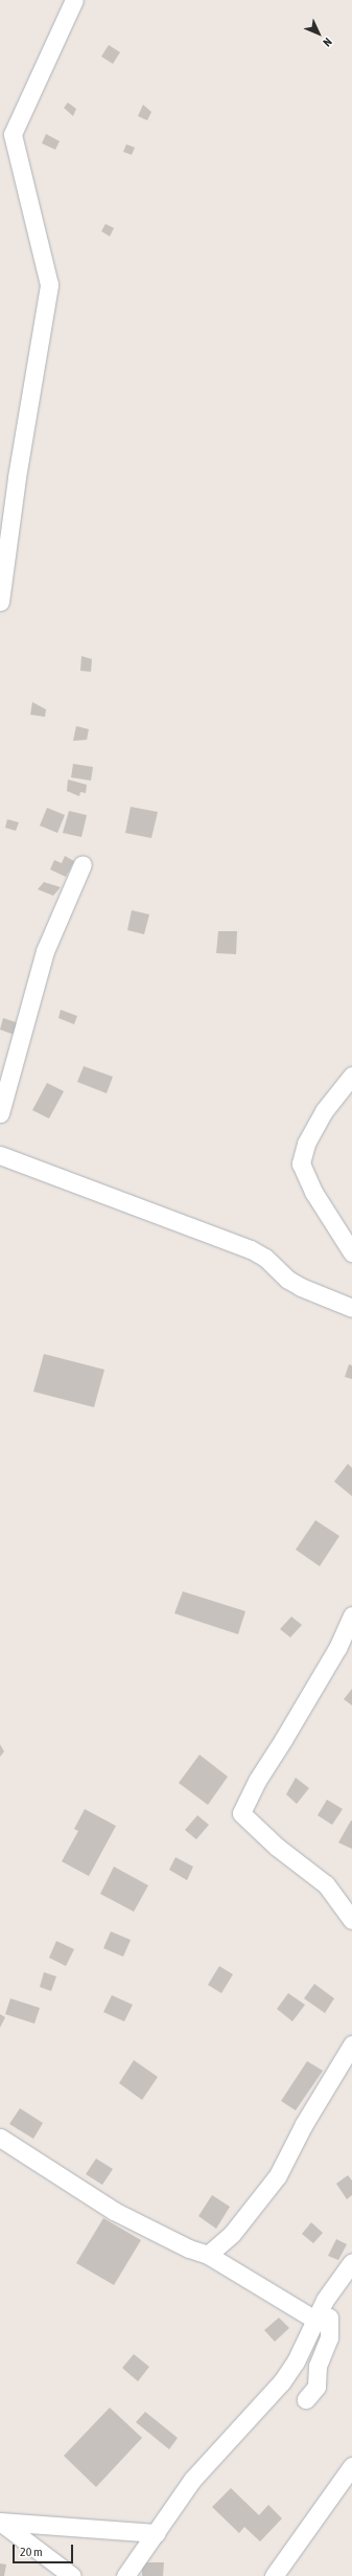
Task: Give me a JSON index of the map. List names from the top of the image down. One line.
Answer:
{"scale_bar":"20 m","north":"bottom right"}
